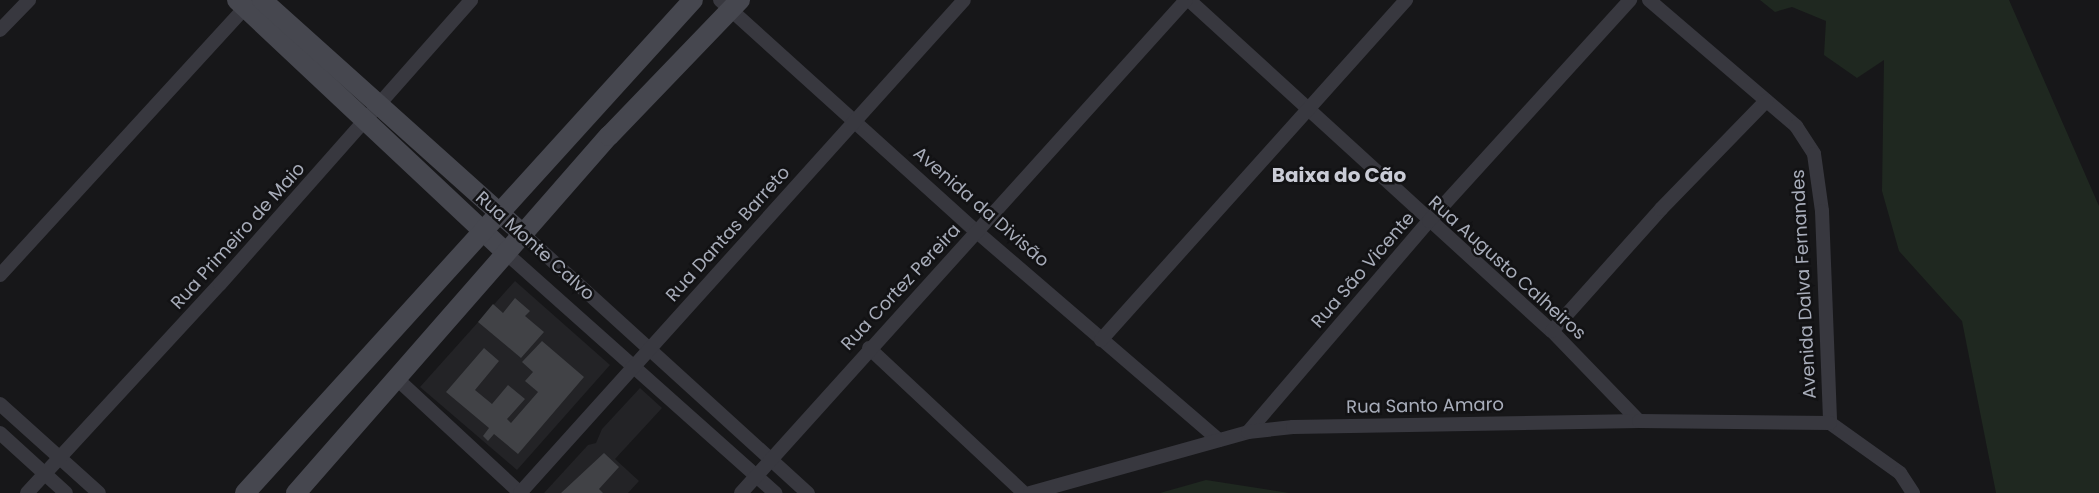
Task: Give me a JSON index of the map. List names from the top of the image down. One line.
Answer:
{"streets":{"main road":["Rua Monte Calvo"],"street":["Avenida da Divisão","Rua Dantas Barreto","Rua Primeiro de Maio","Rua Augusto Calheiros","Rua São Vicente","Avenida Dalva Fernandes","Rua Cortez Pereira","Rua Santo Amaro"]},"crossings":[["Avenida da Divisão","Rua Dantas Barreto"],["Avenida da Divisão","Rua Cortez Pereira"],["Avenida da Divisão","Rua Santo Amaro"],["Rua Dantas Barreto","Rua Monte Calvo"],["Rua Primeiro de Maio","Rua Monte Calvo"],["Rua Monte Calvo","Rua Cortez Pereira"],["Rua Augusto Calheiros","Rua São Vicente"],["Rua Augusto Calheiros","Rua Cortez Pereira"],["Rua Augusto Calheiros","Rua Santo Amaro"],["Rua São Vicente","Rua Santo Amaro"],["Avenida Dalva Fernandes","Rua Santo Amaro"]],"districts":["Baixa do Cão"]}
